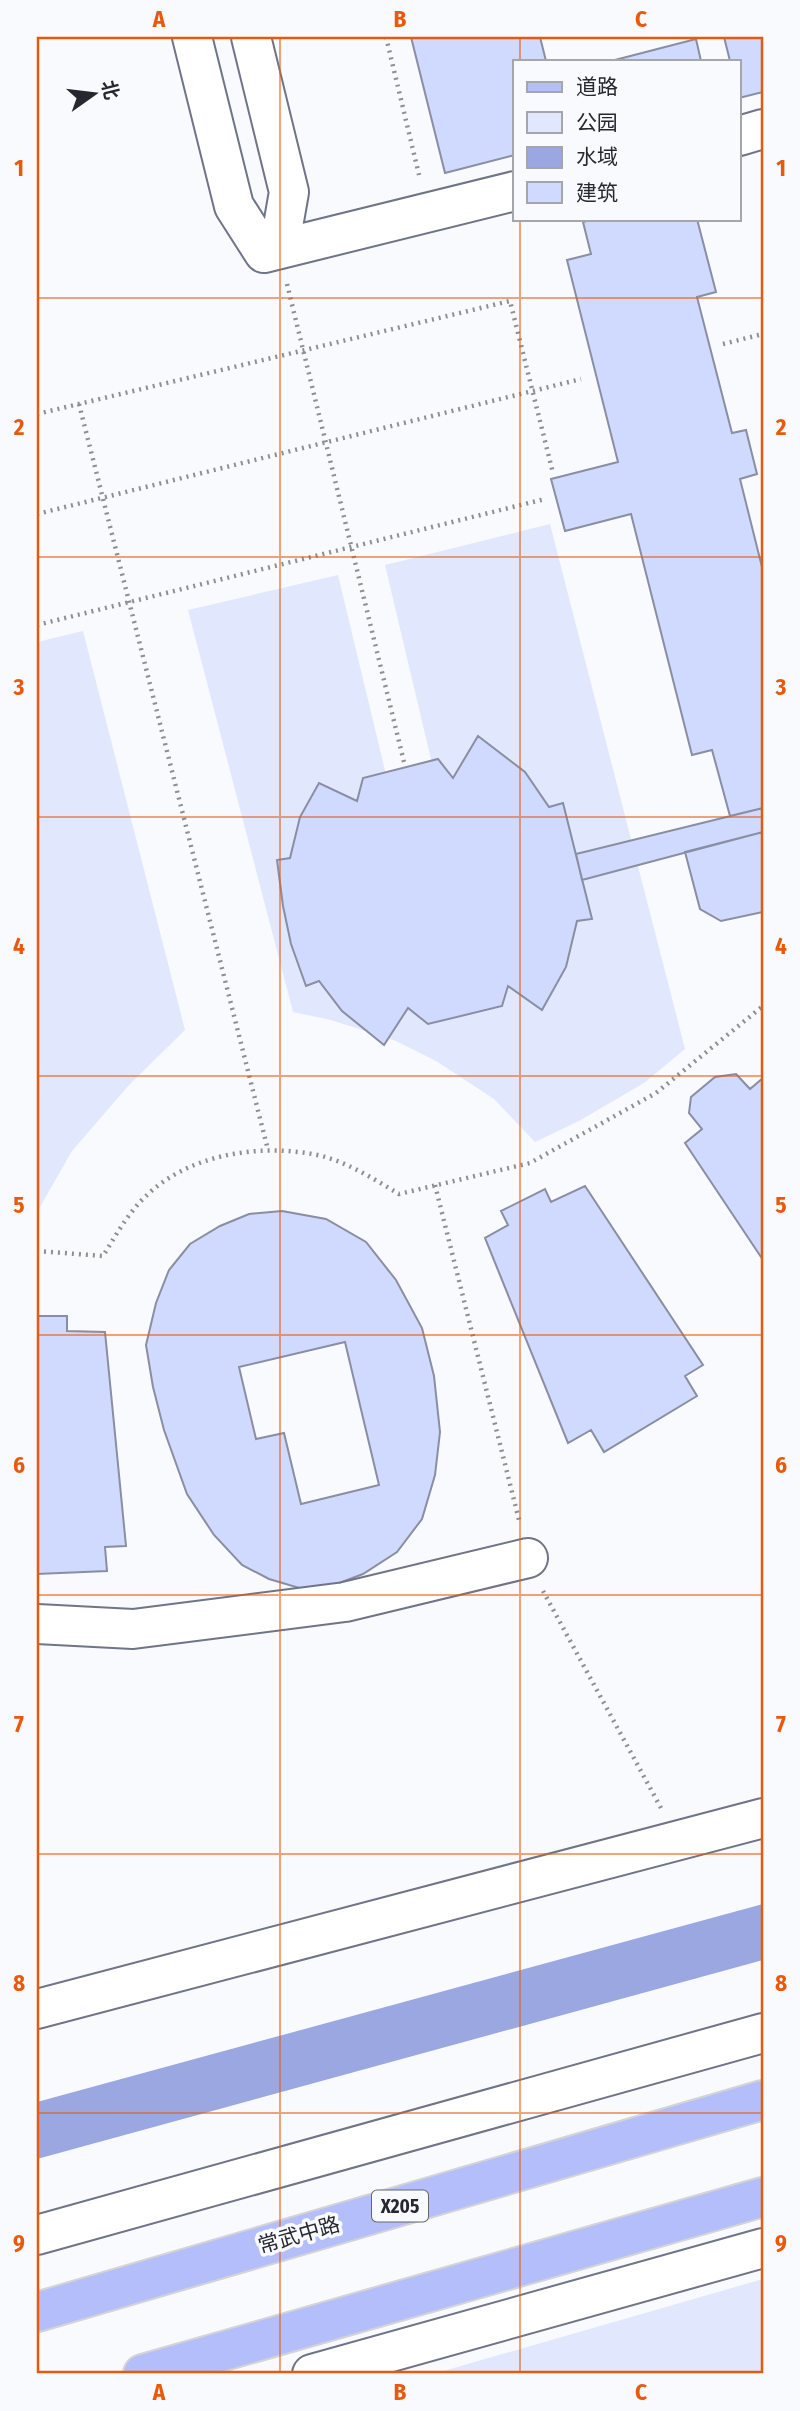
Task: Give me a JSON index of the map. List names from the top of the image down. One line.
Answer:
{"streets":{"main road":["X205","常武中路"]},"legend":["道路","公园","水域","建筑"],"north":"right","grid":{"columns":["A","B","C"],"rows":["1","2","3","4","5","6","7","8","9"]}}
